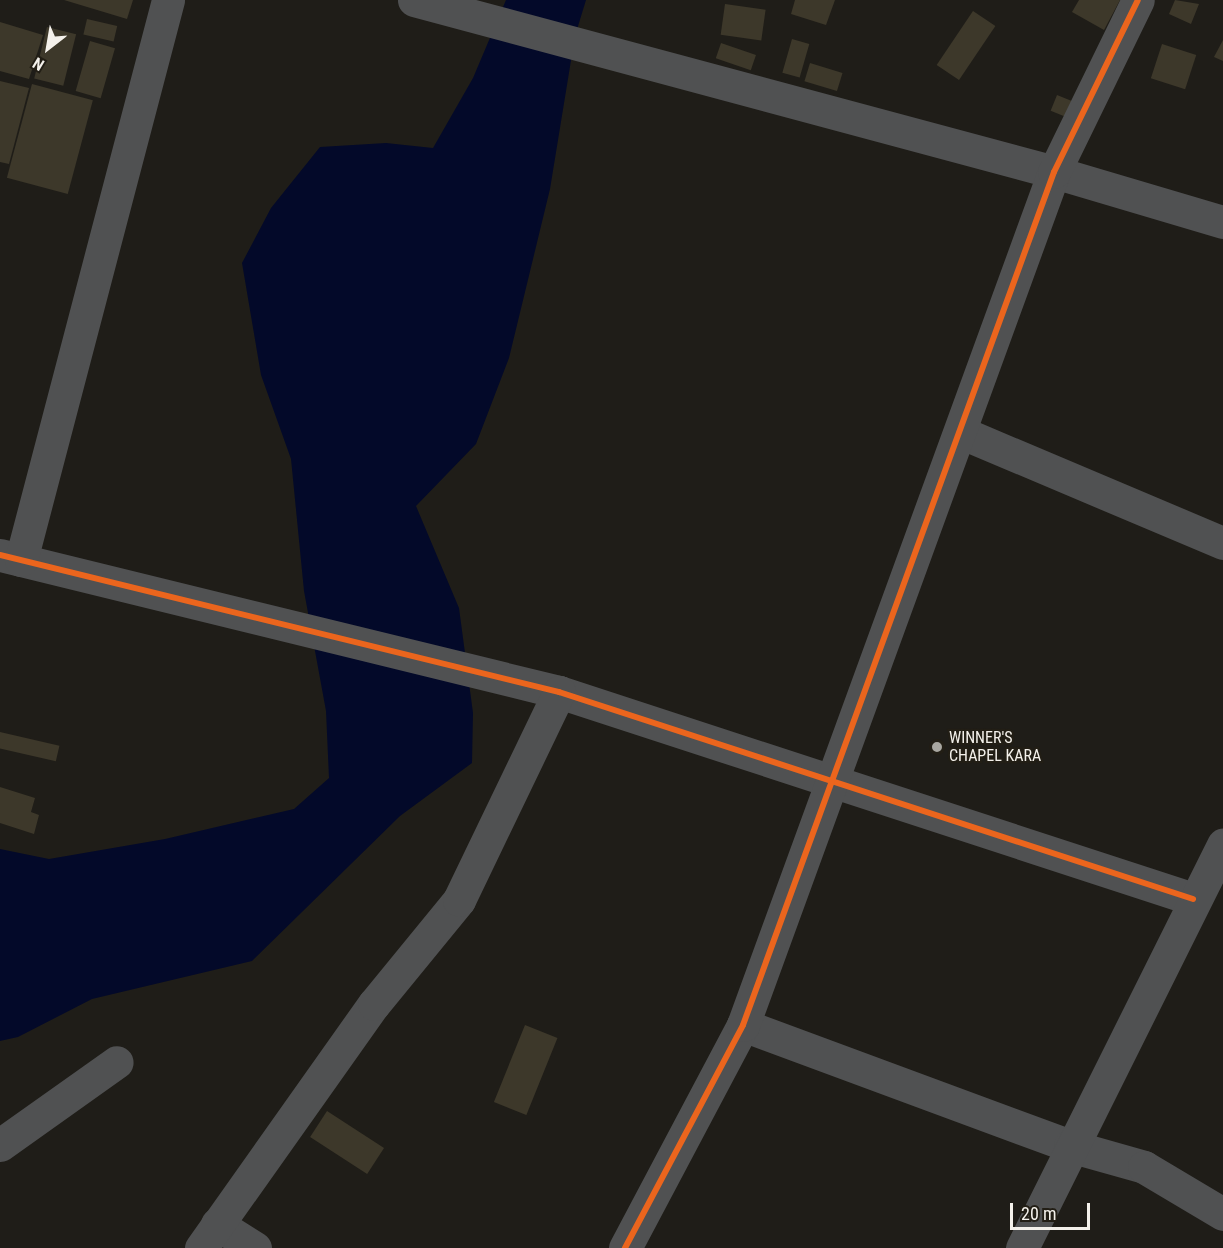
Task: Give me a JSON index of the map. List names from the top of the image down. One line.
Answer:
{"places":["WINNER'S CHAPEL KARA"],"scale_bar":"20 m","north":"bottom left"}
